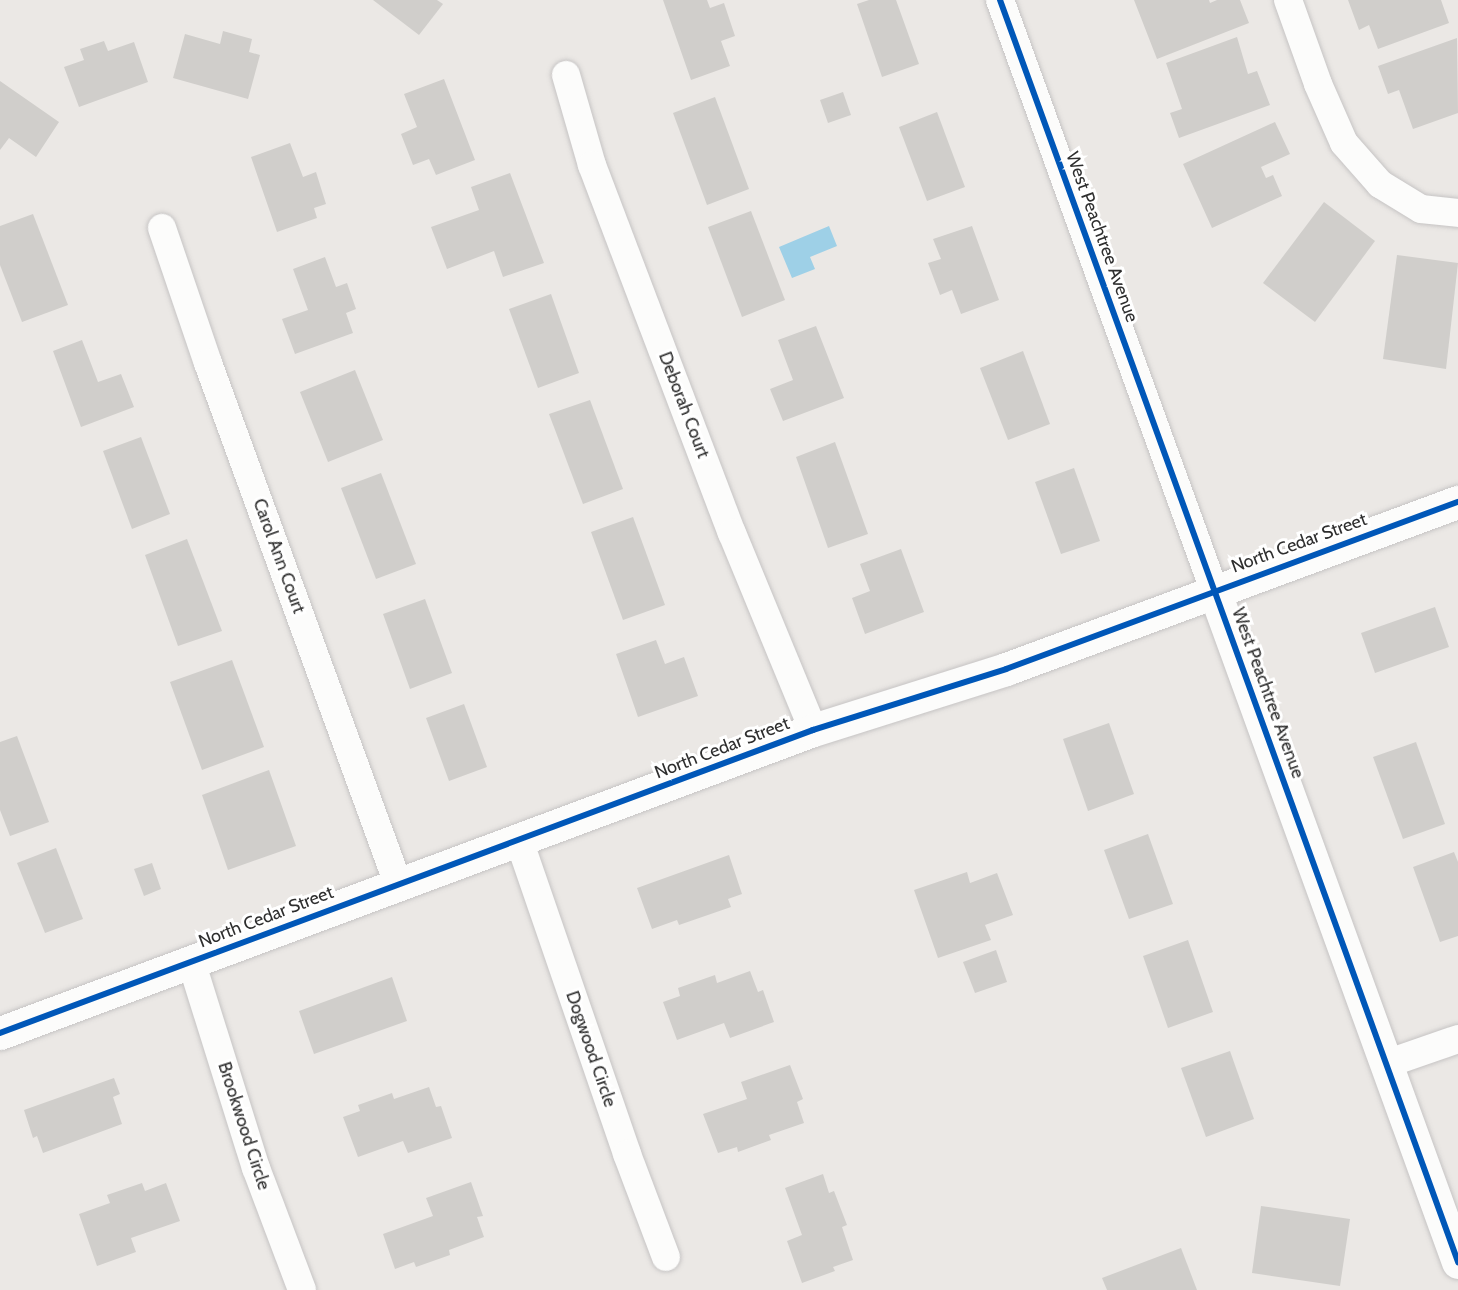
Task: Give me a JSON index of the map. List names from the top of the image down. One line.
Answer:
{"streets":{"street":["West Peachtree Avenue","Deborah Court","North Cedar Street","Carol Ann Court","Dogwood Circle","Brookwood Circle"]},"crossings":[["West Peachtree Avenue","North Cedar Street"],["Deborah Court","North Cedar Street"],["North Cedar Street","Carol Ann Court"],["North Cedar Street","Dogwood Circle"],["North Cedar Street","Brookwood Circle"]]}
